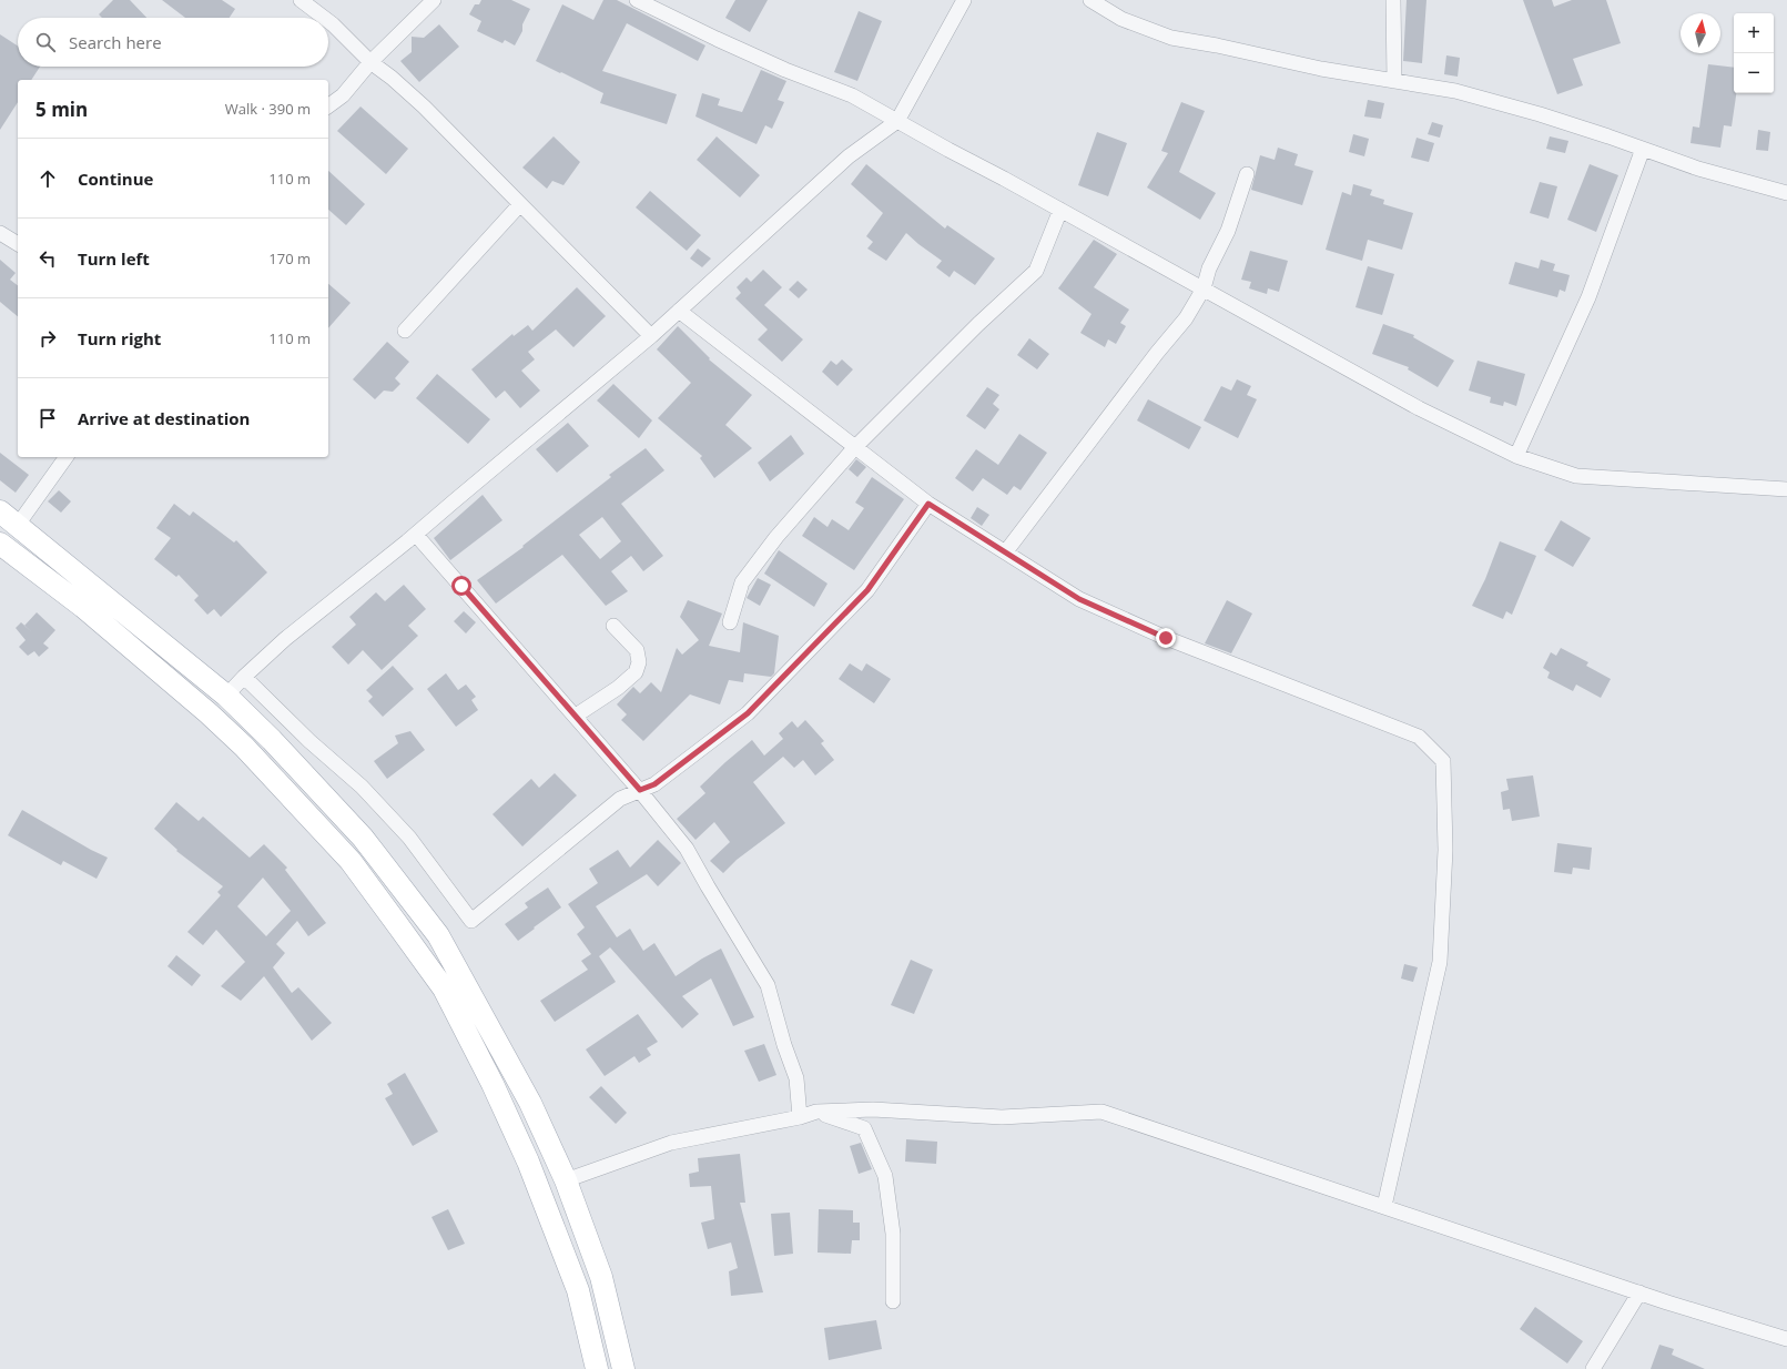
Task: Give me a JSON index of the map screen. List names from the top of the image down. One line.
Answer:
{"north":"top","page":{"map_buttons":["+","−"],"search":"Search here","heading":["5 min","Walk · 390 m"],"list":[["Continue","110 m"],["Turn left","170 m"],["Turn right","110 m"],"Arrive at destination"]}}
